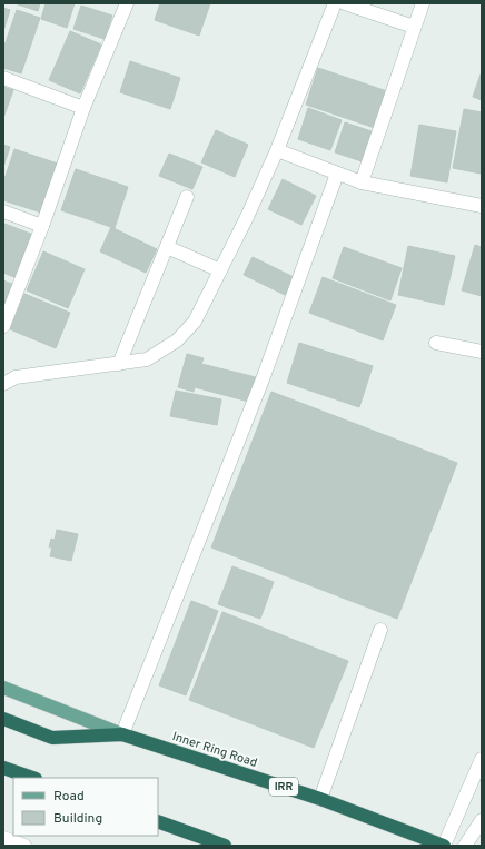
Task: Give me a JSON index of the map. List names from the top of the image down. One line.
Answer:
{"streets":{"highway":["Inner Ring Road","IRR"]},"legend":["Road","Building"]}
